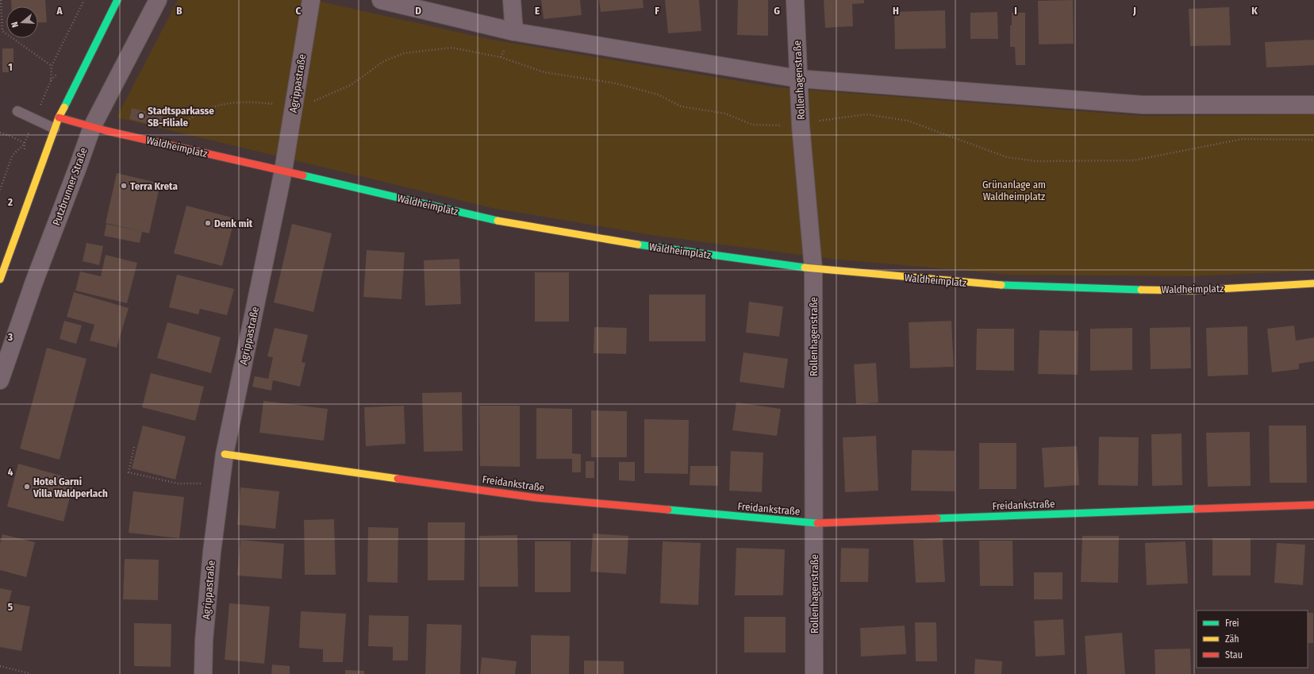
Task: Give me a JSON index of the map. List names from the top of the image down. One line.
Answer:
{"streets":{"street":["Rollenhagenstraße","Agrippastraße","Waldheimplatz","Putzbrunner Straße","Freidankstraße"]},"crossings":[["Rollenhagenstraße","Waldheimplatz"],["Rollenhagenstraße","Freidankstraße"],["Agrippastraße","Waldheimplatz"],["Agrippastraße","Freidankstraße"],["Waldheimplatz","Putzbrunner Straße"]],"parks":["Grünanlage am Waldheimplatz"],"places":["Stadtsparkasse SB-Filiale","Terra Kreta","Denk mit","Hotel Garni Villa Waldperlach"],"legend":["Frei","Zäh","Stau"],"north":"left","grid":{"columns":["A","B","C","D","E","F","G","H","I","J","K"],"rows":["1","2","3","4","5"]}}
